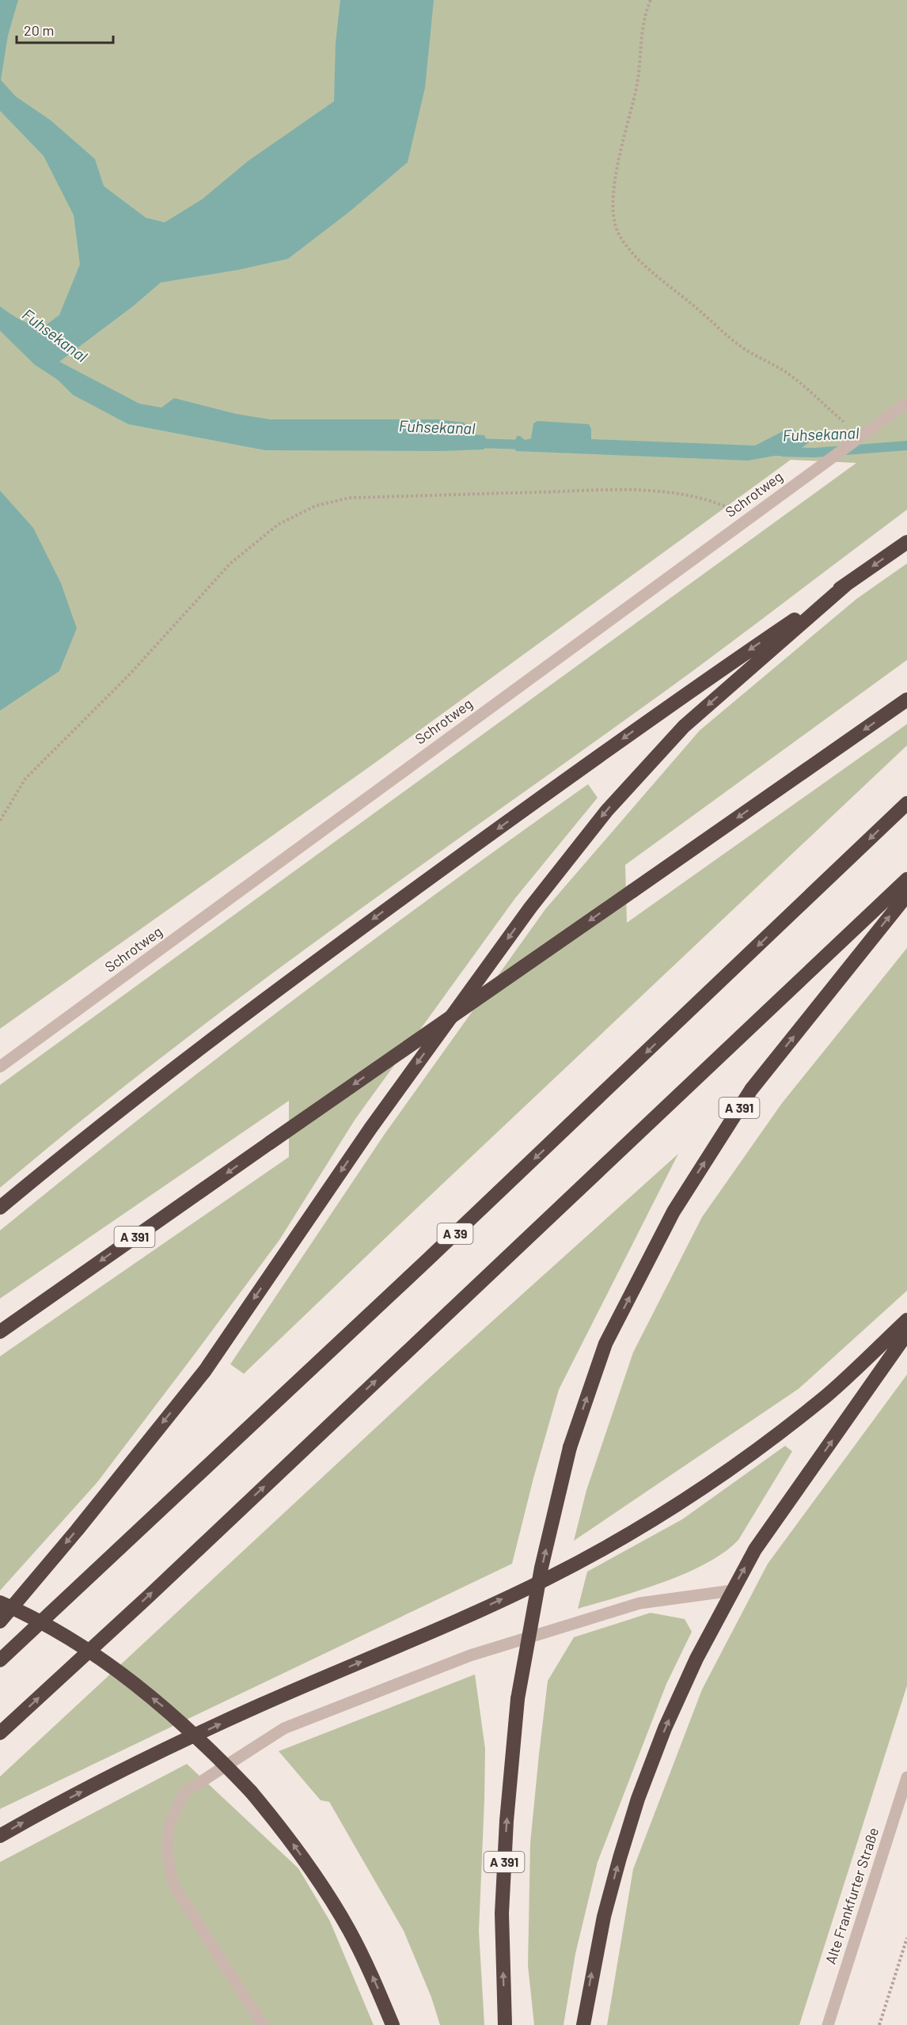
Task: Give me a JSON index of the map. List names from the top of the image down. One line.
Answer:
{"streets":{"highway":["A 391","A 39"],"street":["Schrotweg","Alte Frankfurter Straße"]},"water":["Fuhsekanal"],"scale_bar":"20 m"}
